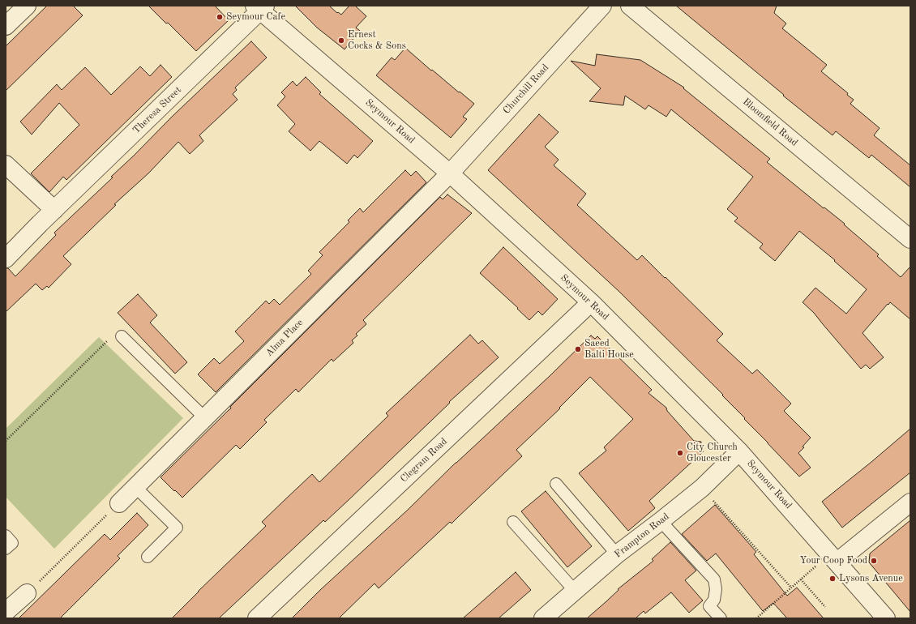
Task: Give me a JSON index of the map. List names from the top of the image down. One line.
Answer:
{"streets":{"street":["Churchill Road","Theresa Street","Seymour Road","Bloomfield Road","Alma Place","Clegram Road","Frampton Road"]},"crossings":[["Churchill Road","Seymour Road"],["Churchill Road","Alma Place"],["Theresa Street","Seymour Road"],["Seymour Road","Alma Place"],["Seymour Road","Clegram Road"],["Seymour Road","Frampton Road"]],"places":["Seymour Cafe","Ernest Cocks & Sons","Saeed Balti House","City Church Gloucester","Your Coop Food","Lysons Avenue"]}
